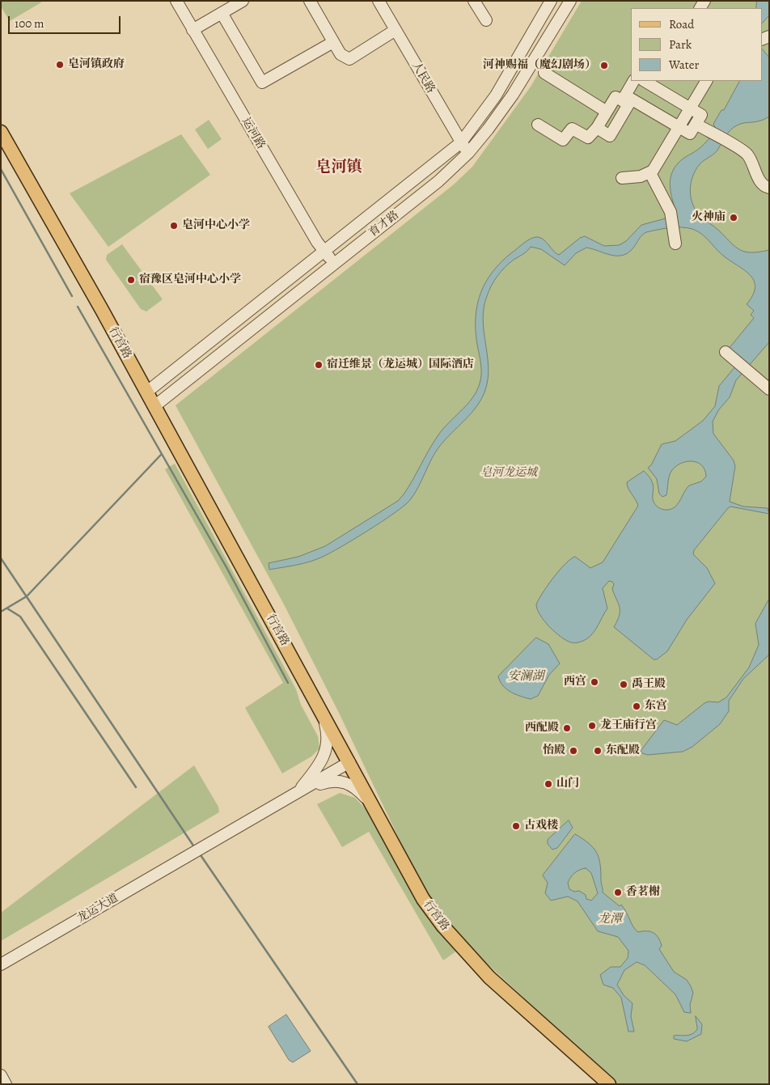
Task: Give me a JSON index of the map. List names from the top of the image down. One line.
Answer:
{"streets":{"main road":["行宫路"],"street":["人民路","运河路","育才路","龙运大道"]},"crossings":[["人民路","育才路"],["运河路","育才路"],["育才路","行宫路"],["行宫路","龙运大道"]],"districts":["皂河镇"],"water":["安澜湖","龙潭"],"parks":["皂河龙运城"],"places":["皂河镇政府","河神赐福（魔幻剧场）","火神庙","皂河中心小学","宿豫区皂河中心小学","宿迁维景（龙运城）国际酒店","西宫","禹王殿","东宫","龙王庙行宫","西配殿","怡殿","东配殿","山门","古戏楼","香茗榭"],"legend":["Road","Park","Water"],"scale_bar":"100 m"}
